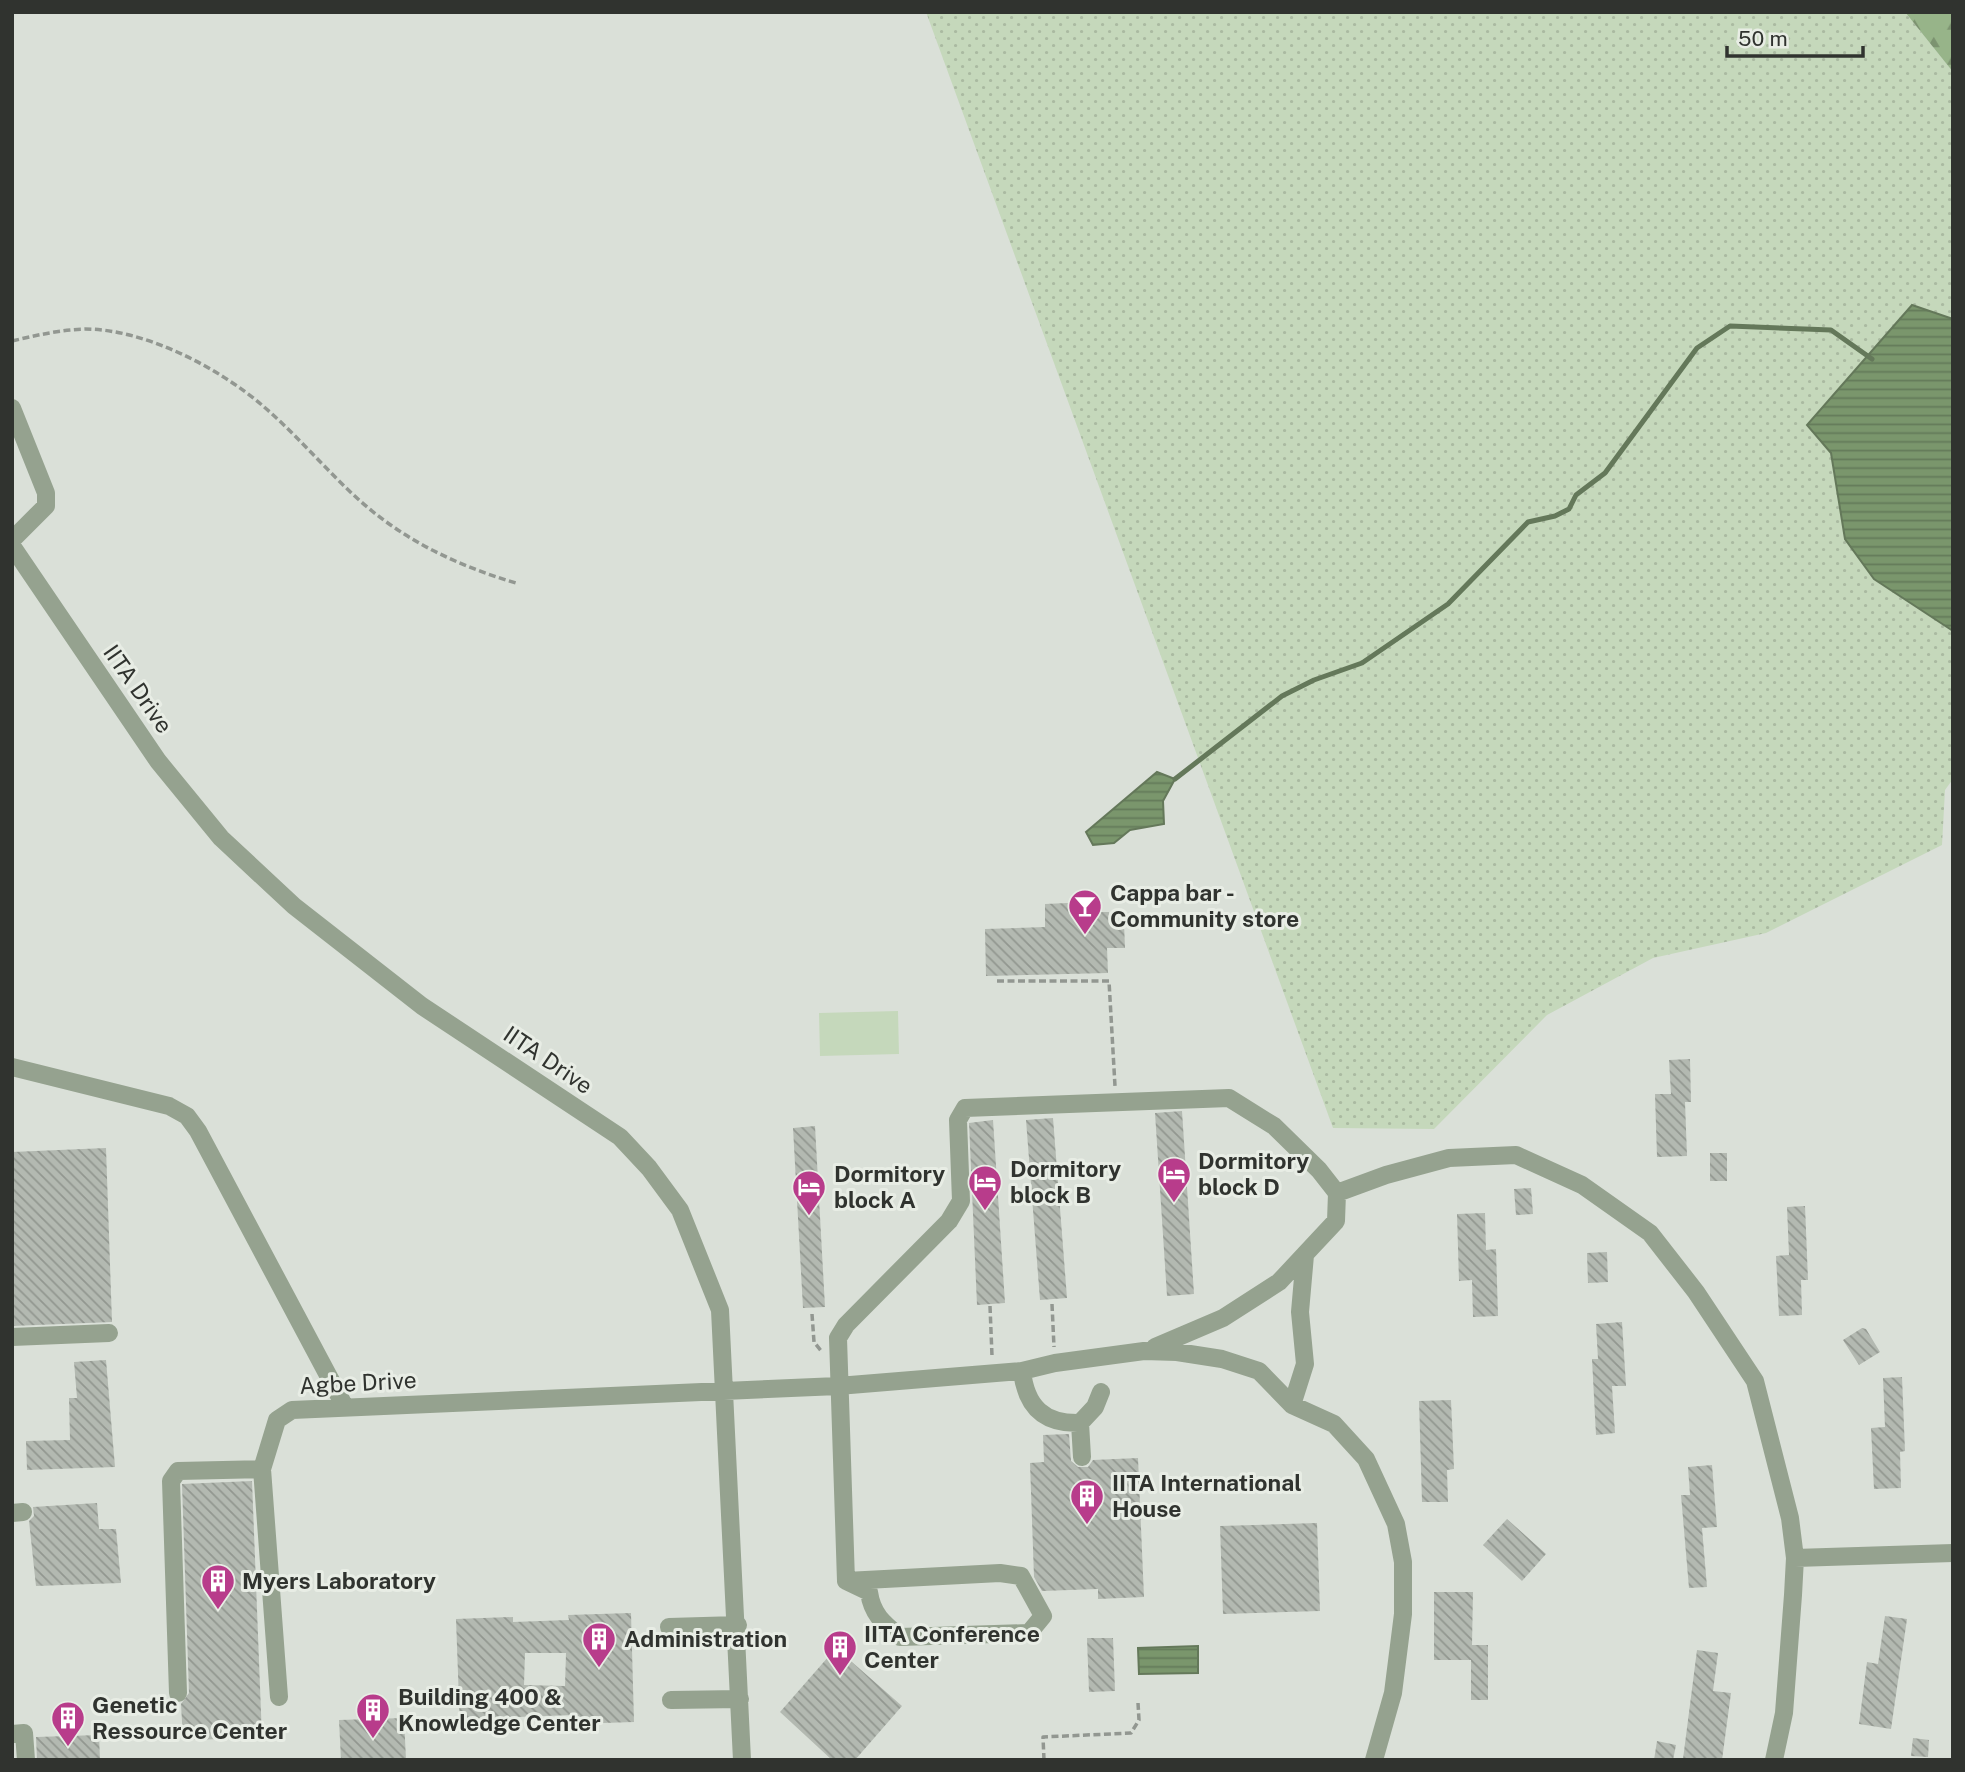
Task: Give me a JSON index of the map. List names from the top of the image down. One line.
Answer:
{"streets":{"street":["IITA Drive","Agbe Drive"]},"crossings":[["IITA Drive","Agbe Drive"]],"places":{"bar":["Cappa bar - Community store"],"hotel":["Dormitory block D","Dormitory block B","Dormitory block A"],"building":["IITA International House","Myers Laboratory","Administration","IITA Conference Center","Building 400 & Knowledge Center","Genetic Ressource Center"]},"scale_bar":"50 m"}
